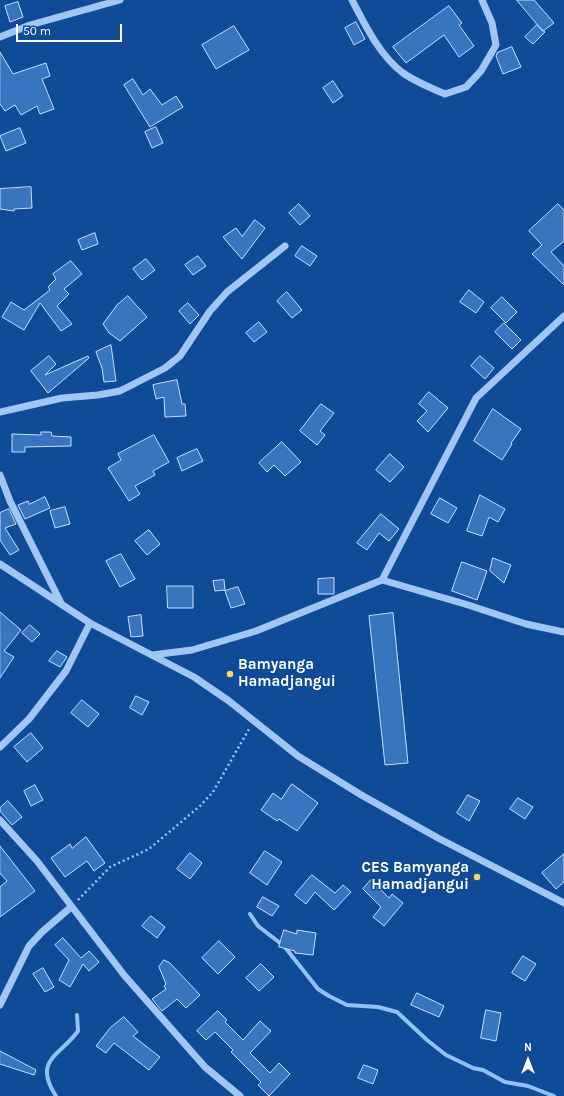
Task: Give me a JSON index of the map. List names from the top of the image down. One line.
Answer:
{"places":["Bamyanga Hamadjangui","CES Bamyanga Hamadjangui"],"scale_bar":"50 m","north":"top"}
